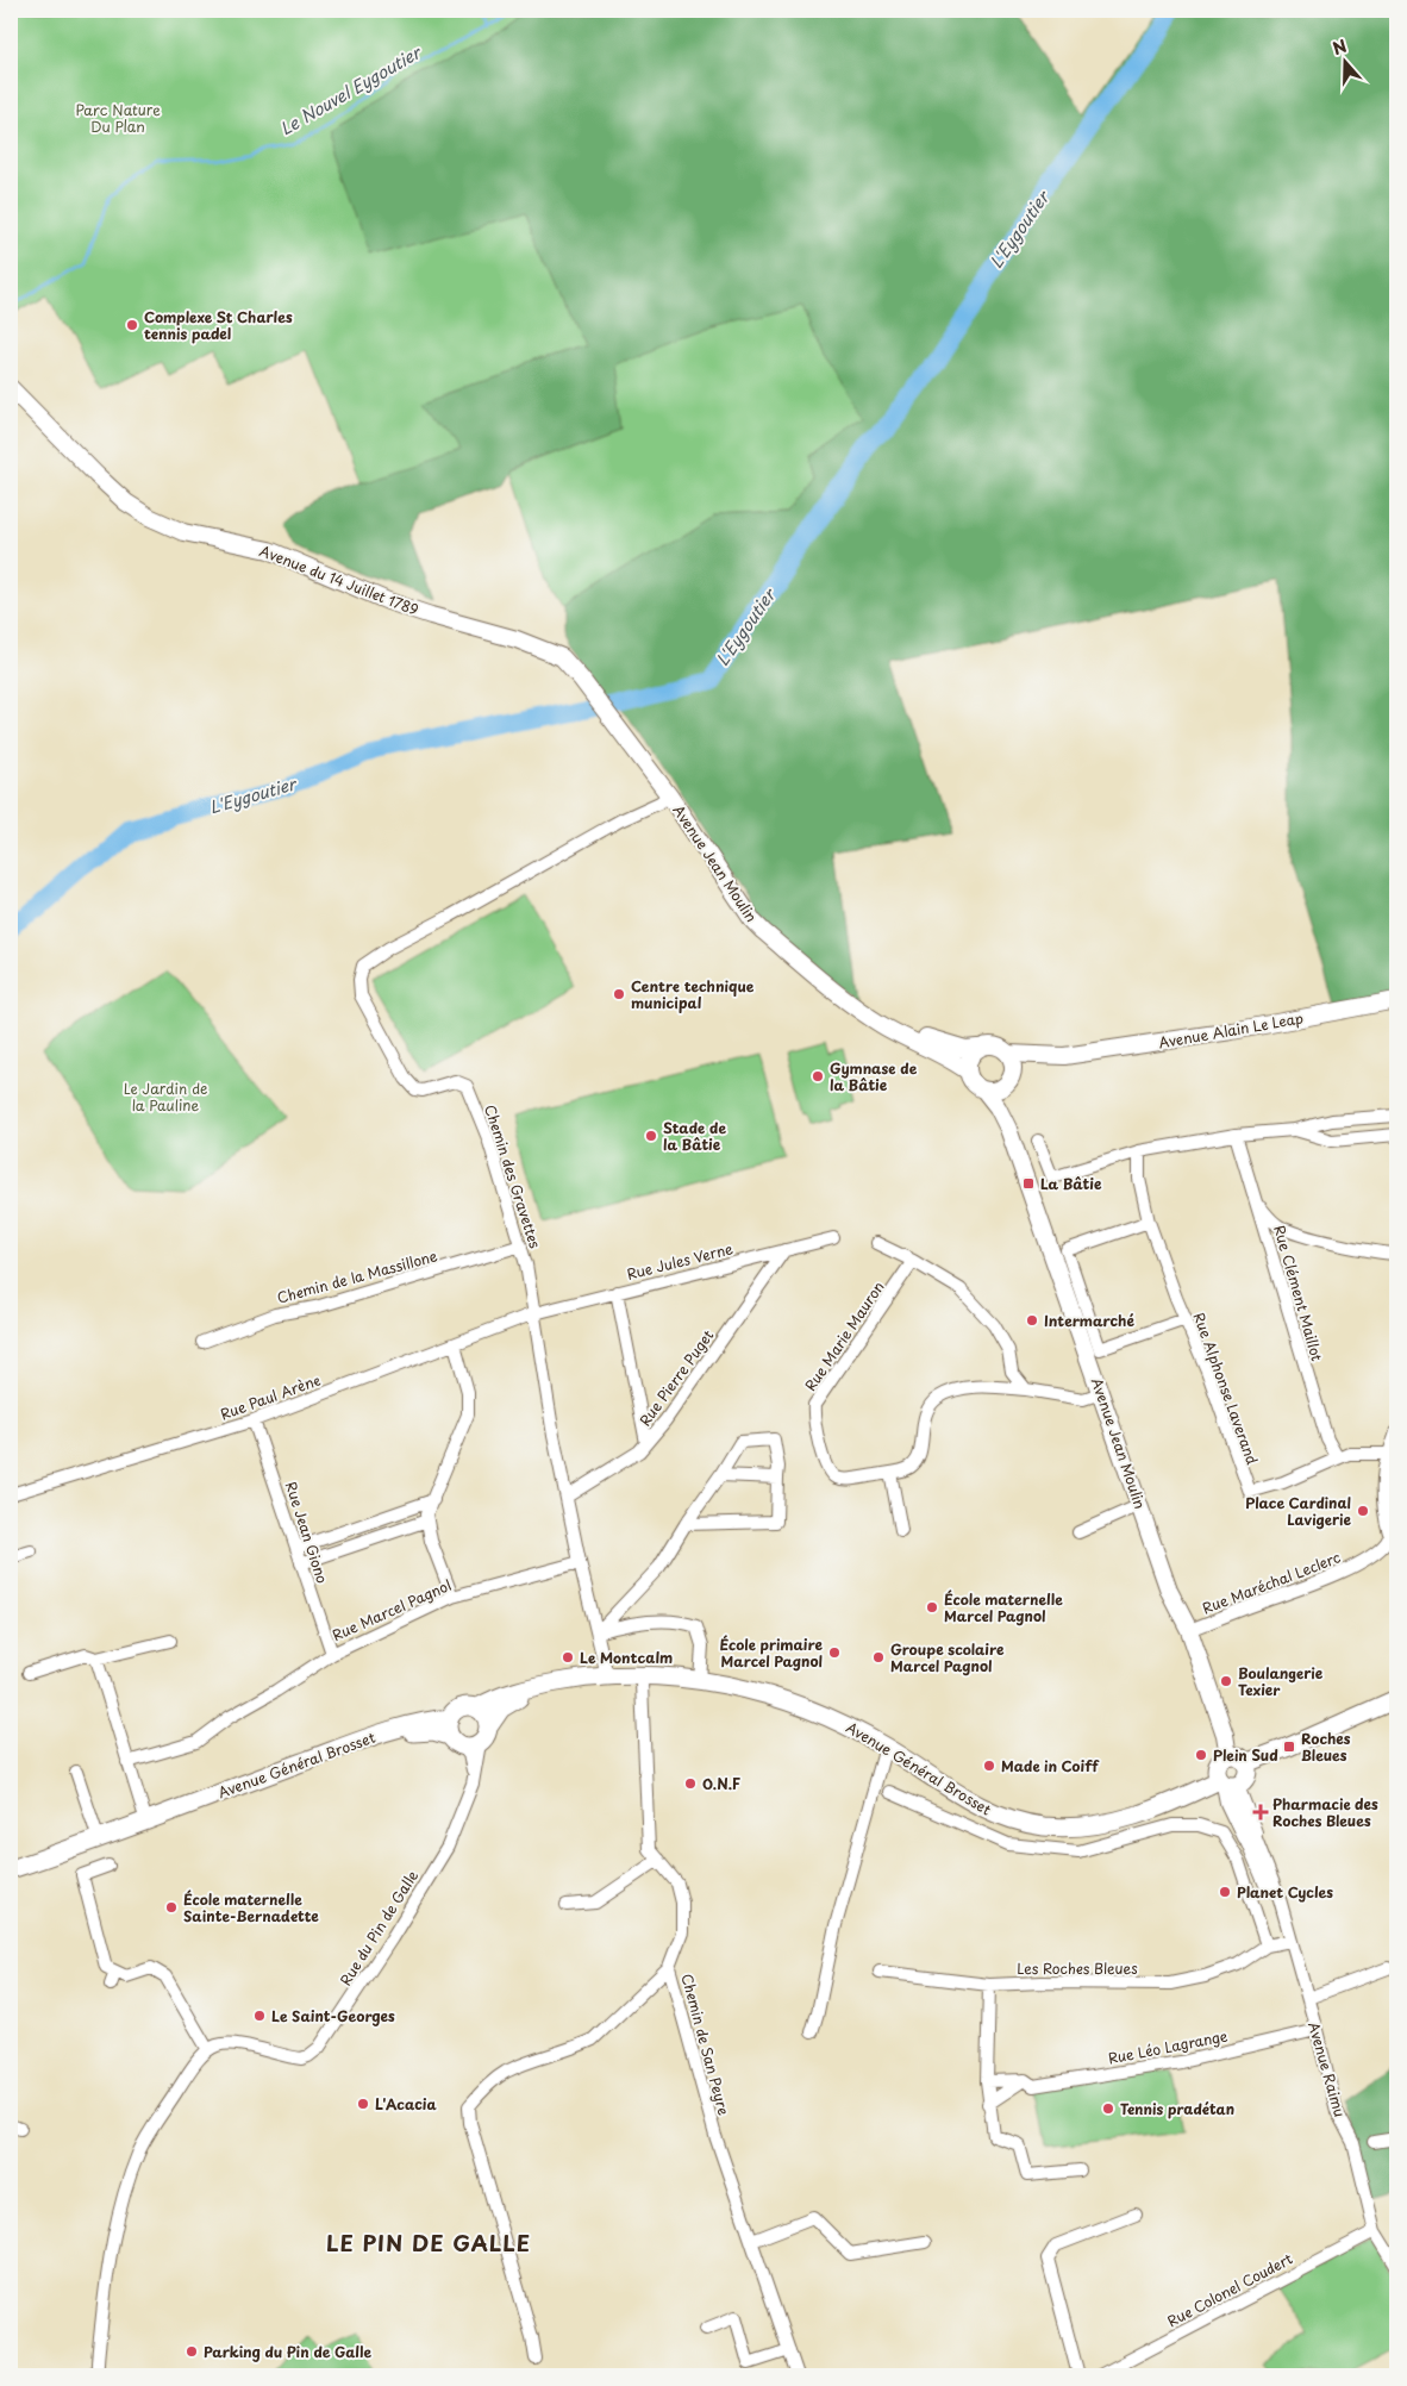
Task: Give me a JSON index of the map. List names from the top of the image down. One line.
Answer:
{"streets":{"main road":["Avenue Général Brosset"],"street":["Avenue du 14 Juillet 1789","Avenue Jean Moulin","Avenue Alain Le Leap","Chemin des Gravettes","Rue Jules Verne","Chemin de la Massillone","Rue Clément Maillot","Rue Marie Mauron","Rue Pierre Puget","Rue Alphonse Laverand","Rue Paul Arène","Rue Jean Giono","Rue Maréchal Leclerc","Rue Marcel Pagnol","Rue du Pin de Galle","Les Roches Bleues","Chemin de San Peyre","Rue Léo Lagrange","Avenue Raimu","Rue Colonel Coudert"]},"crossings":[["Avenue du 14 Juillet 1789","Avenue Jean Moulin"],["Avenue Jean Moulin","Avenue Alain Le Leap"],["Avenue Jean Moulin","Chemin des Gravettes"],["Avenue Jean Moulin","Rue Marie Mauron"],["Avenue Jean Moulin","Rue Maréchal Leclerc"],["Chemin des Gravettes","Rue Jules Verne"],["Chemin des Gravettes","Chemin de la Massillone"],["Chemin des Gravettes","Rue Pierre Puget"],["Chemin des Gravettes","Rue Paul Arène"],["Chemin des Gravettes","Rue Marcel Pagnol"],["Chemin des Gravettes","Avenue Général Brosset"],["Rue Jules Verne","Rue Pierre Puget"],["Rue Jules Verne","Rue Paul Arène"],["Rue Clément Maillot","Rue Alphonse Laverand"],["Rue Paul Arène","Rue Jean Giono"],["Rue Jean Giono","Rue Marcel Pagnol"],["Avenue Général Brosset","Rue du Pin de Galle"],["Avenue Général Brosset","Chemin de San Peyre"],["Avenue Général Brosset","Avenue Raimu"],["Les Roches Bleues","Avenue Raimu"],["Rue Léo Lagrange","Avenue Raimu"],["Avenue Raimu","Rue Colonel Coudert"]],"districts":["LE PIN DE GALLE"],"water":["Le Nouvel Eygoutier","L'Eygoutier"],"parks":["Parc Nature Du Plan","Le Jardin de la Pauline"],"places":{"other":["Complexe St Charles tennis padel","Centre technique municipal","Gymnase de la Bâtie","Stade de la Bâtie","Intermarché","Place Cardinal Lavigerie","École maternelle Marcel Pagnol","École primaire Marcel Pagnol","Le Montcalm","Groupe scolaire Marcel Pagnol","Boulangerie Texier","Plein Sud","Made in Coiff","O.N.F","Planet Cycles","École maternelle Sainte-Bernadette","Le Saint-Georges","L'Acacia","Tennis pradétan","Parking du Pin de Galle"],"transit":["La Bâtie","Roches Bleues"],"health":["Pharmacie des Roches Bleues"]},"north":"top"}
